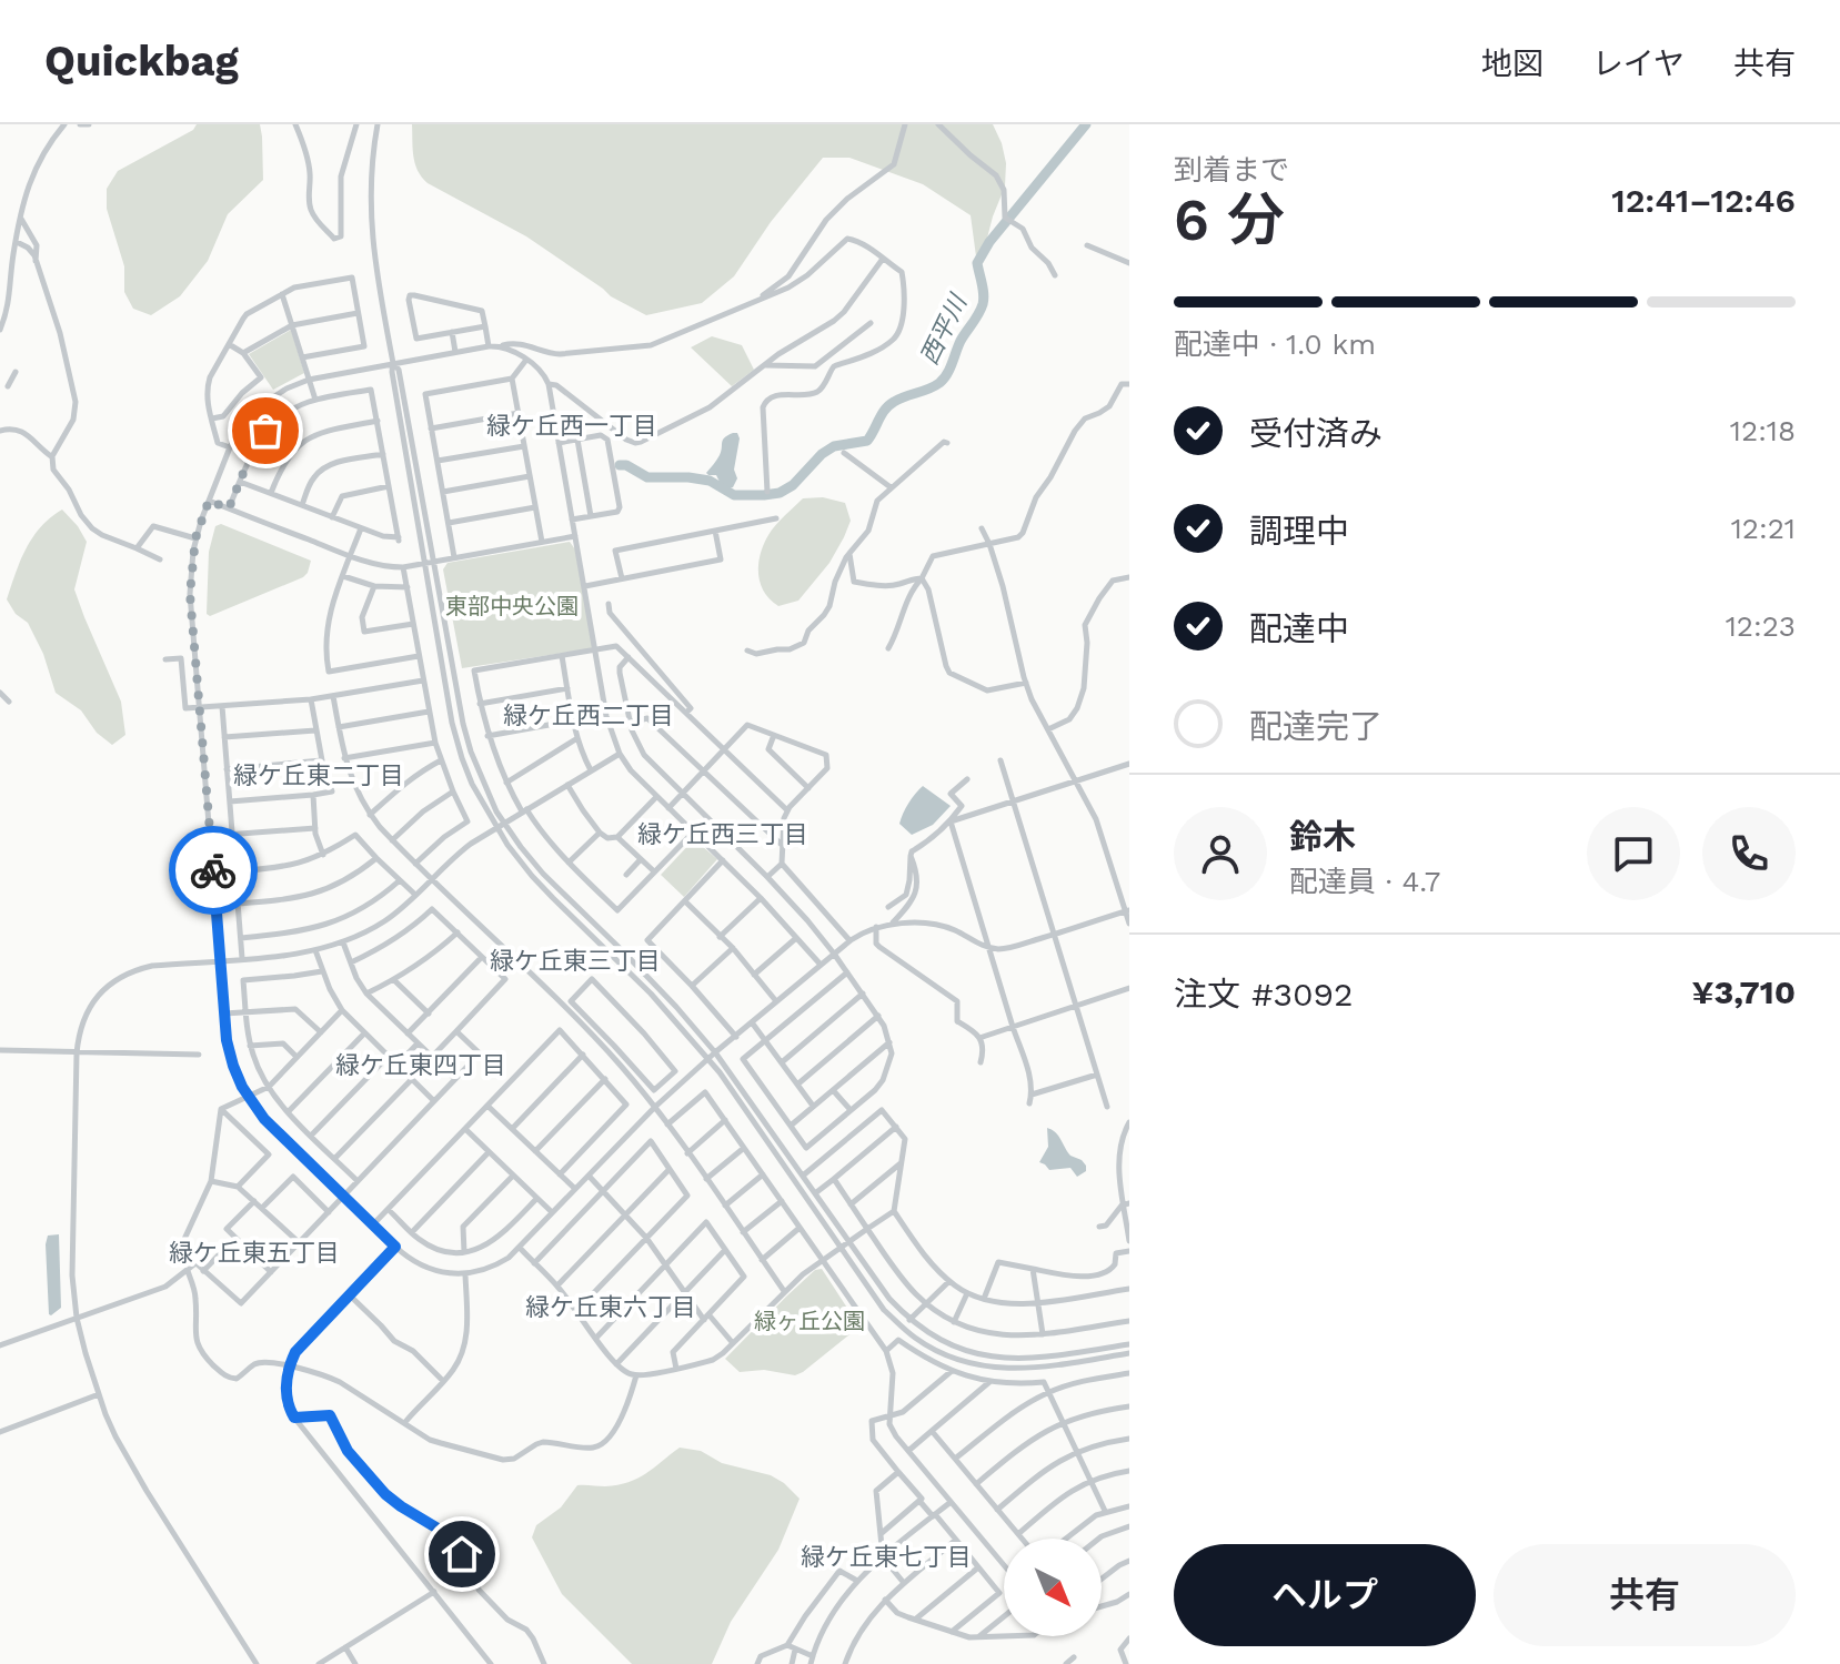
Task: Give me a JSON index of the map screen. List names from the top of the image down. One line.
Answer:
{"districts":["緑ケ丘西一丁目","緑ケ丘西二丁目","緑ケ丘東二丁目","緑ケ丘西三丁目","緑ケ丘東三丁目","緑ケ丘東四丁目","緑ケ丘東五丁目","緑ケ丘東六丁目","緑ケ丘東七丁目"],"water":["西平川"],"parks":["東部中央公園","緑ヶ丘公園"],"north":"bottom right","page":{"header":"Quickbag","nav":["地図","レイヤ","共有"],"heading":["6 分","到着まで","12:41–12:46"],"panel":["鈴木","配達員 · 4.7","注文 #3092","¥3,710"],"bar":"配達中 · 1.0 km","list":[["受付済み","12:18"],["調理中","12:21"],["配達中","12:23"],"配達完了"],"buttons":["ヘルプ","共有"]}}
